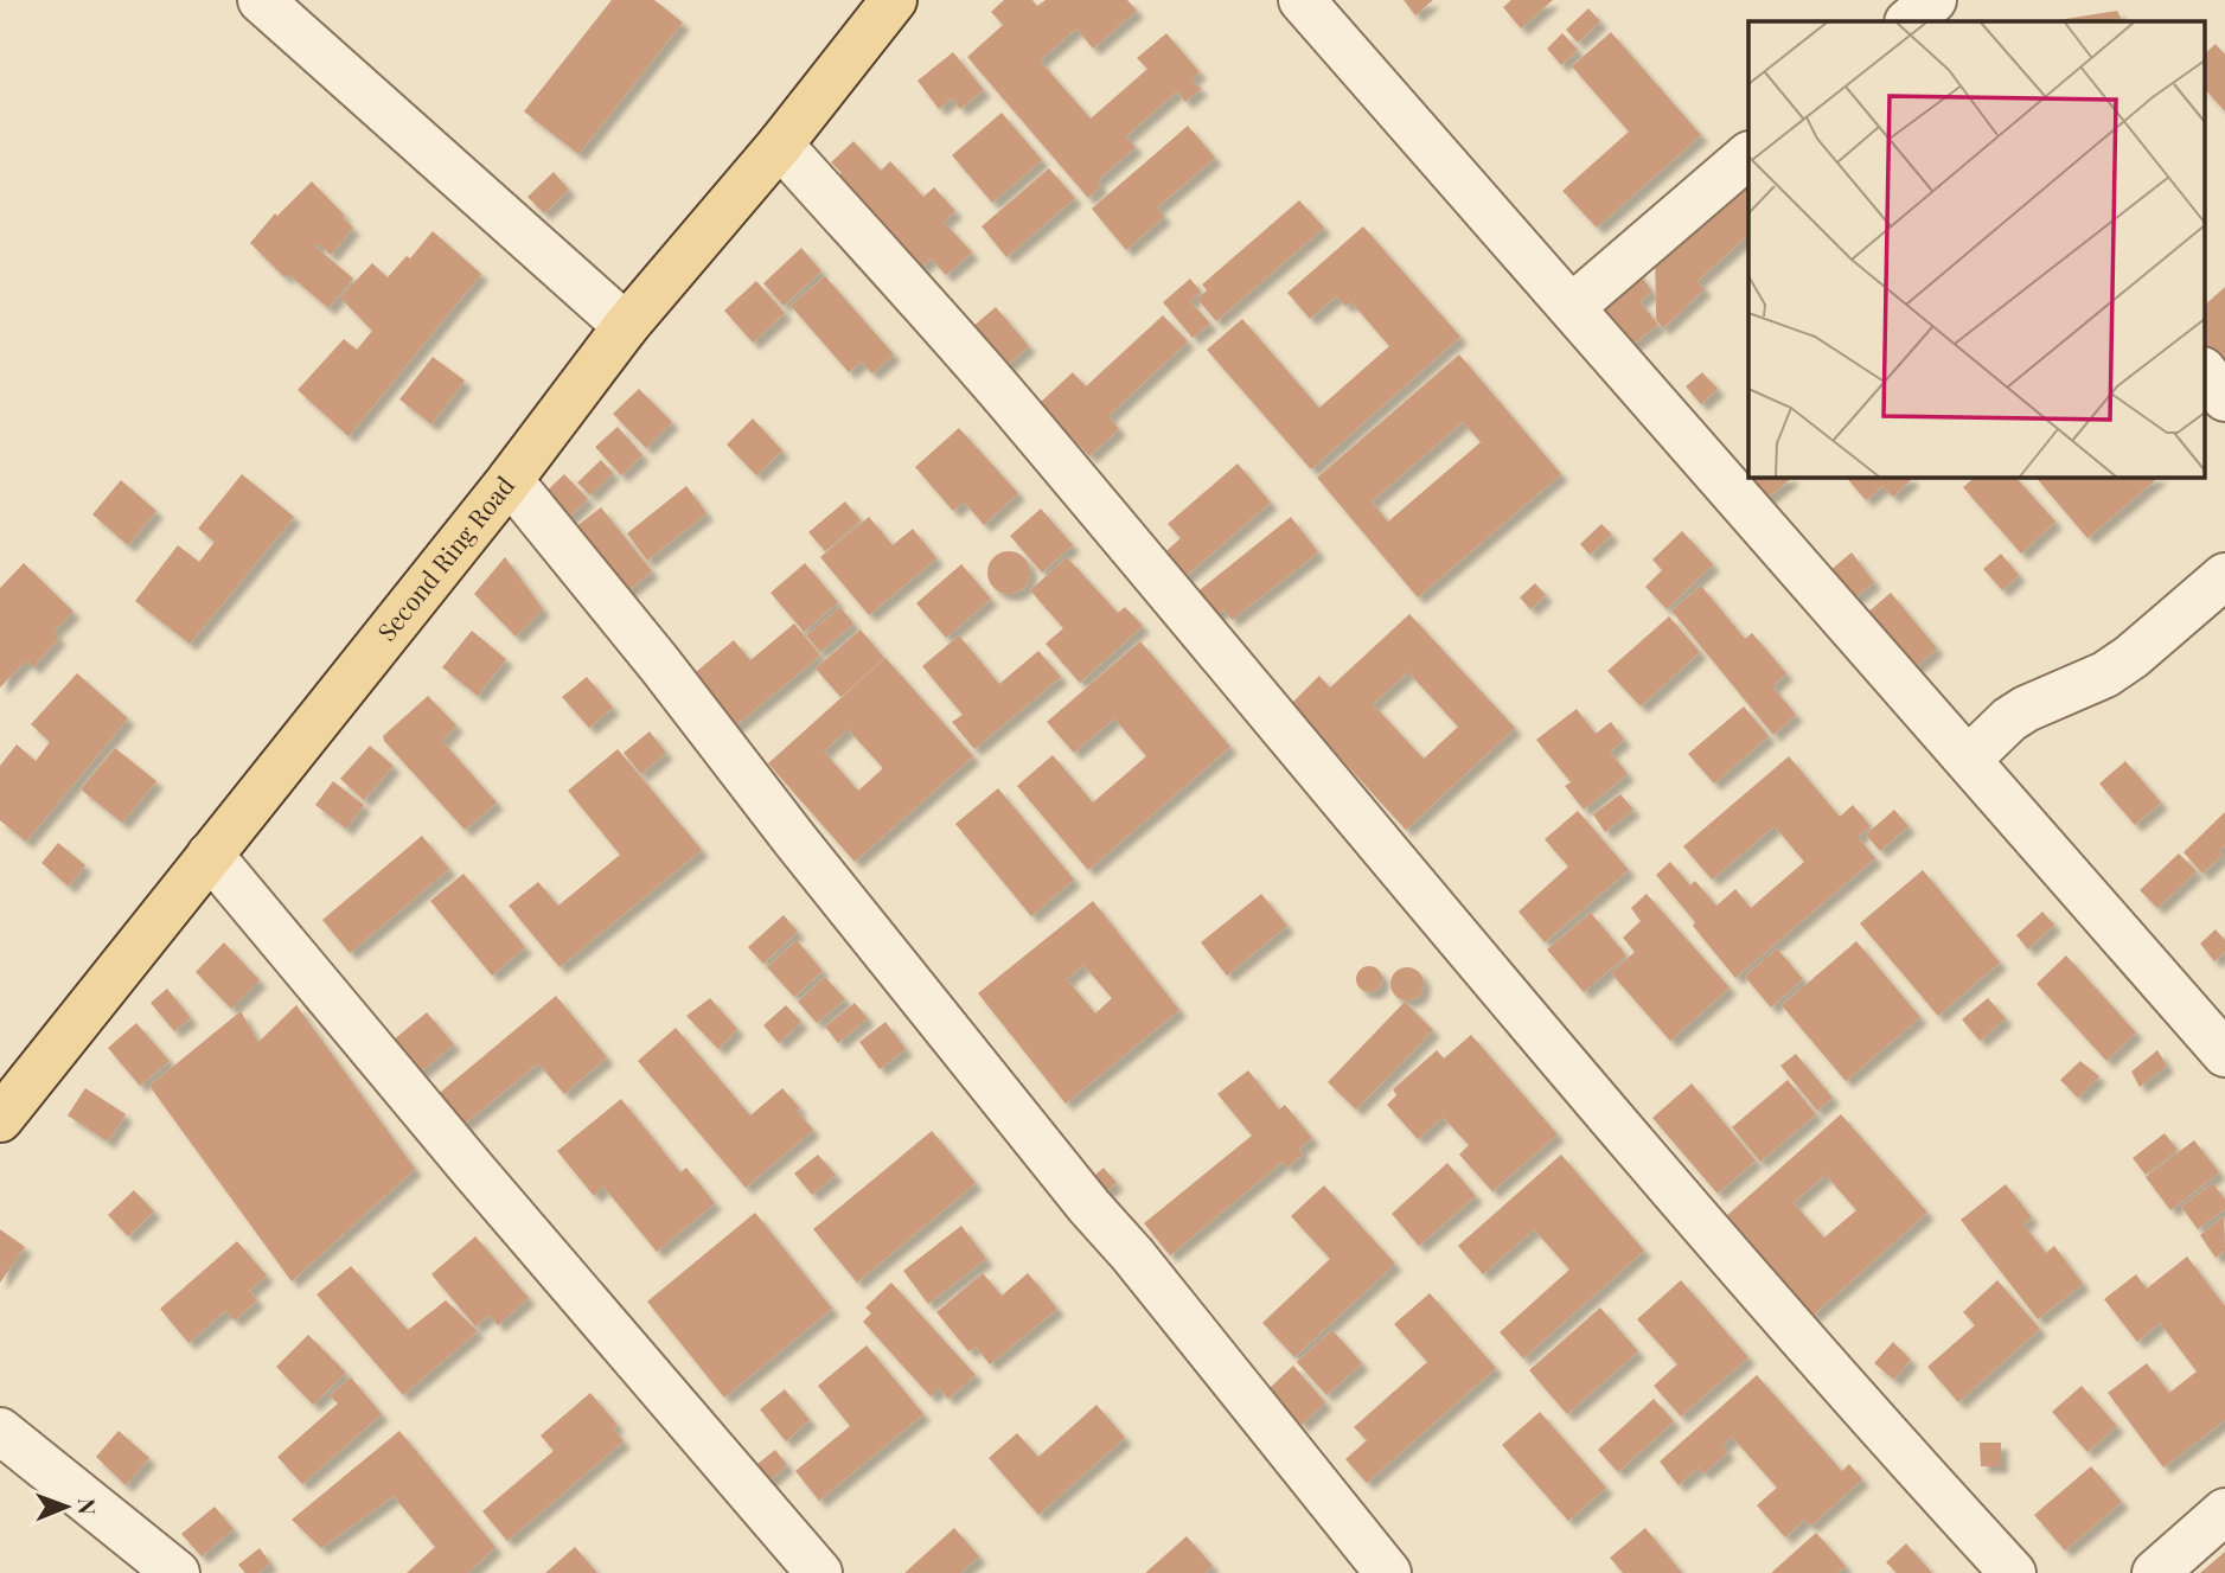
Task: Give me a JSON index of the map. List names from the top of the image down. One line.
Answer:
{"streets":{"main road":["Second Ring Road"]},"north":"right"}
